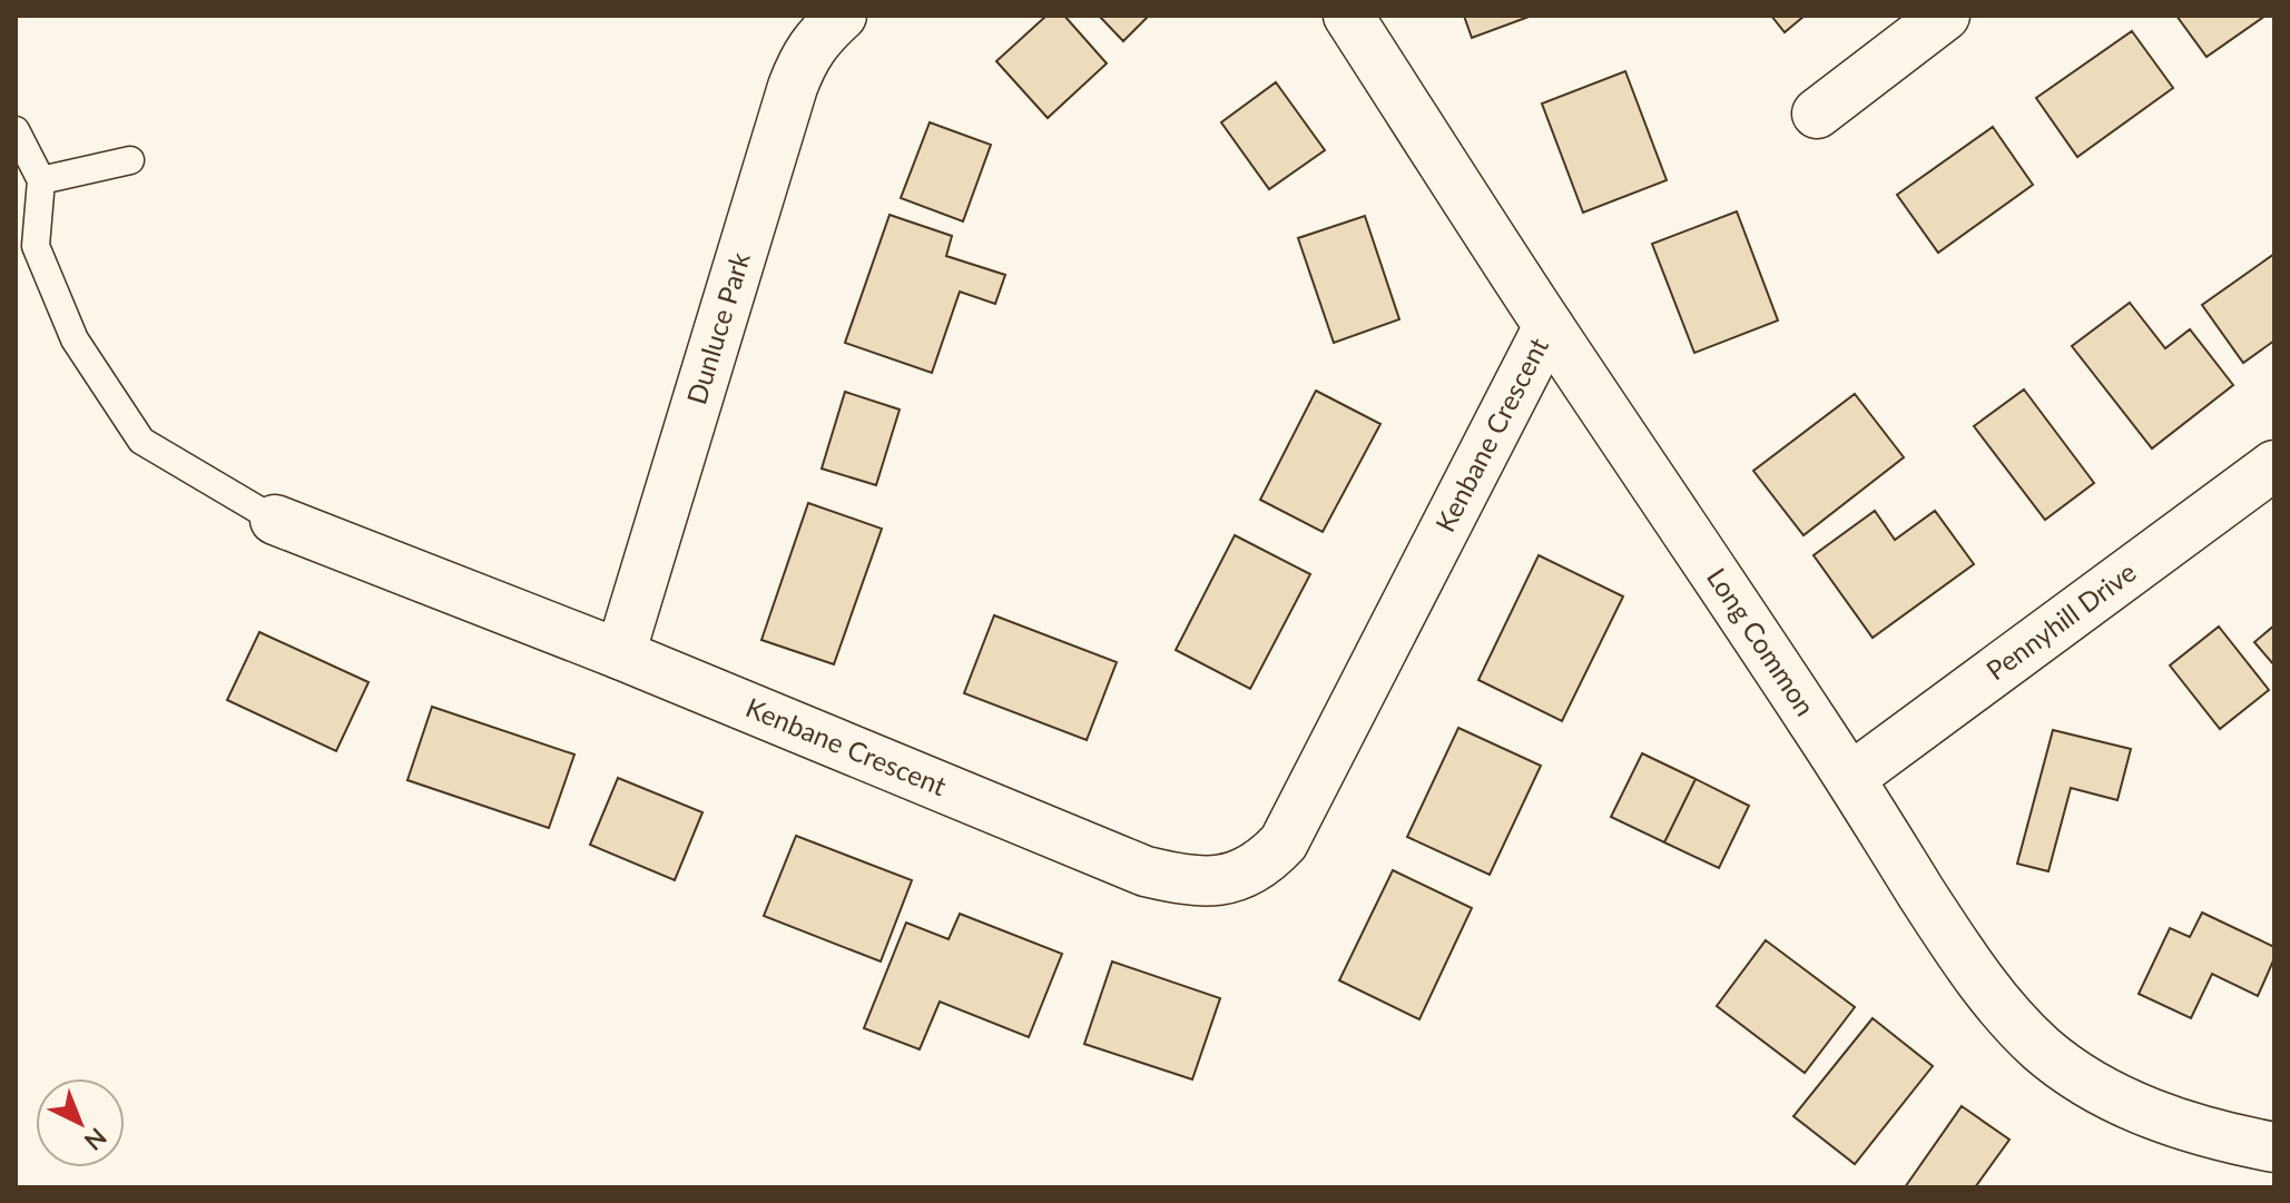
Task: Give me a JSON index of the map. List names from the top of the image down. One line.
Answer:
{"streets":{"street":["Dunluce Park","Kenbane Crescent","Pennyhill Drive","Long Common"]},"crossings":[["Dunluce Park","Kenbane Crescent"],["Kenbane Crescent","Long Common"],["Pennyhill Drive","Long Common"]],"north":"bottom right"}
